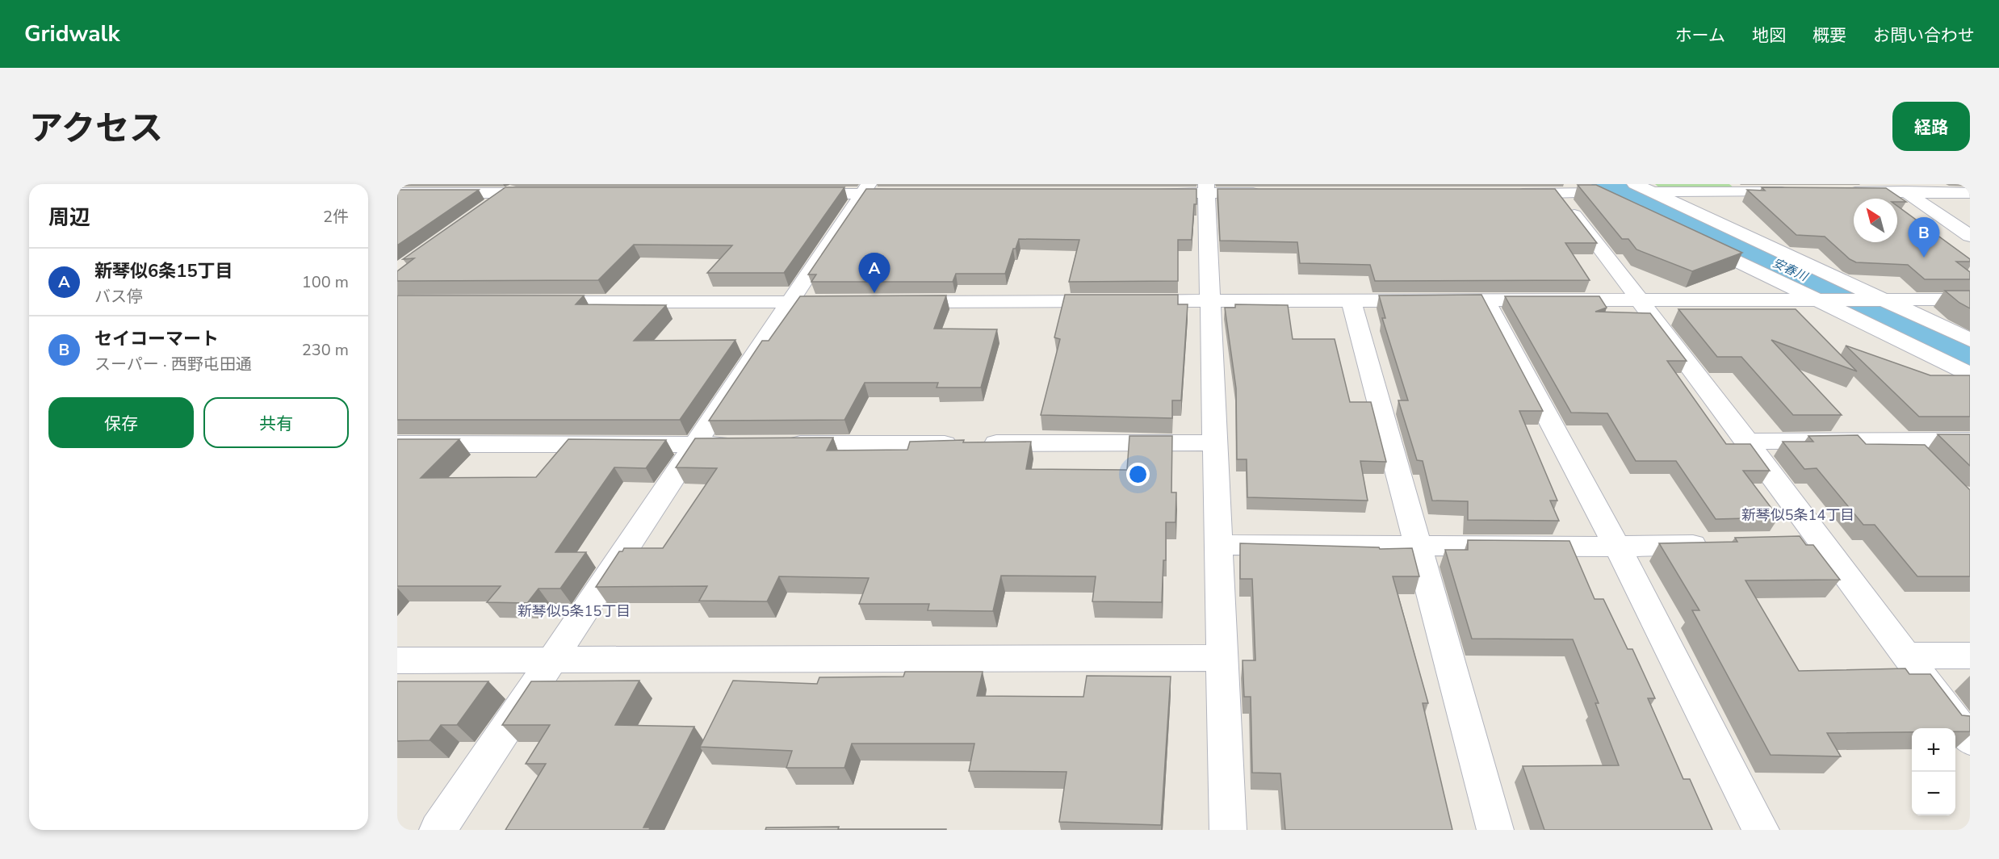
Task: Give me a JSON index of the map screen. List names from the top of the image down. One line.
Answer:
{"districts":["新琴似5条14丁目","新琴似5条15丁目"],"water":["安春川"],"north":"top left","page":{"header":"Gridwalk","nav":["ホーム","地図","概要","お問い合わせ"],"title":"アクセス","buttons":["経路",["保存","共有"]],"heading":["周辺","2件"],"pins":["B","A"],"list":[{"mark":"A","name":"新琴似6条15丁目","note":"バス停","value":"100 m"},{"mark":"B","name":"セイコーマート","note":"スーパー · 西野屯田通","value":"230 m"}],"map_buttons":["+","−"]}}
